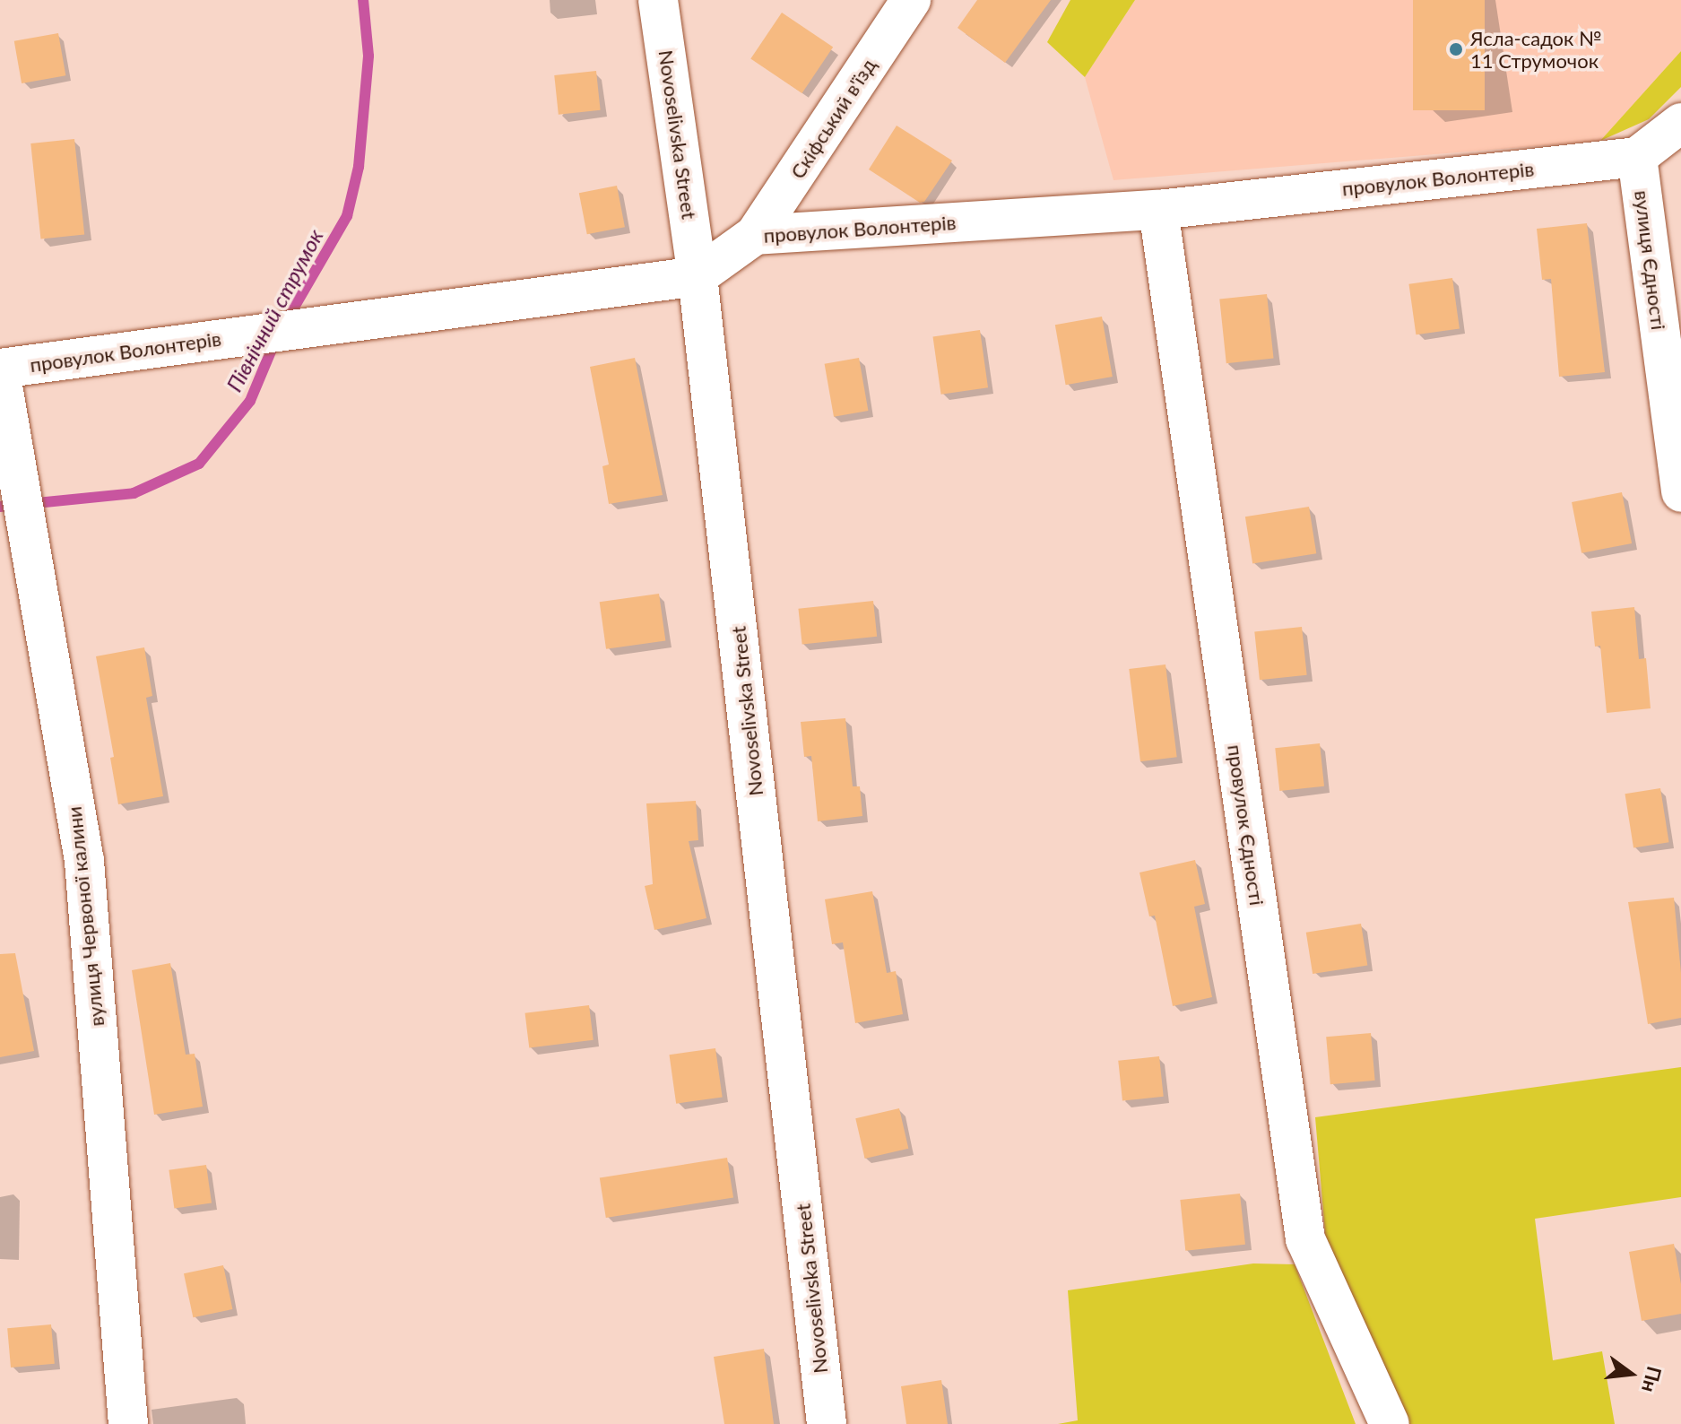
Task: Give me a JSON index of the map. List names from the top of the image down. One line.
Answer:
{"streets":{"street":["Скіфський в'їзд","Novoselivska Street","провулок Волонтерів","вулиця Єдності","провулок Єдності","вулиця Червоної калини"]},"crossings":[["Скіфський в'їзд","провулок Волонтерів"],["Novoselivska Street","провулок Волонтерів"],["провулок Волонтерів","вулиця Єдності"],["провулок Волонтерів","провулок Єдності"],["провулок Волонтерів","вулиця Червоної калини"]],"water":["Північний струмок"],"places":["Ясла-садок № 11 Струмочок"],"north":"right"}
